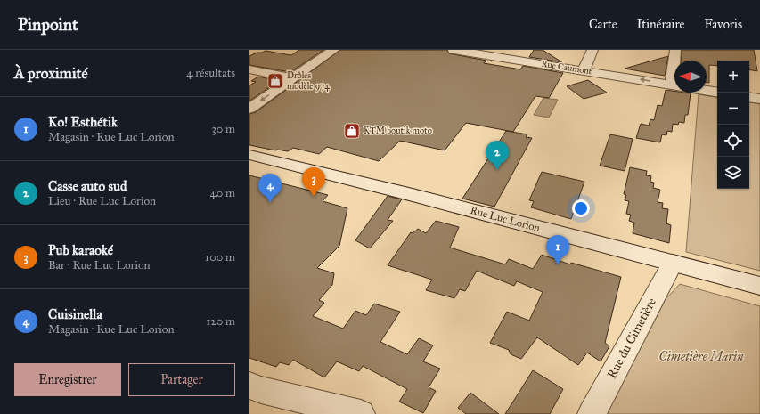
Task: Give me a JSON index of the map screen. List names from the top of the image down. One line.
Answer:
{"streets":{"street":["Rue Caumont","Rue Luc Lorion","Rue du Cimetière"]},"crossings":[["Rue Luc Lorion","Rue du Cimetière"]],"one_way":["Rue Caumont"],"parks":["Cimetière Marin"],"places":{"shop":["Drôles modèle 974","KTM boutik moto"]},"north":"left","page":{"header":"Pinpoint","nav":["Carte","Itinéraire","Favoris"],"heading":["À proximité","4 résultats"],"map_buttons":["+","−"],"list":[{"mark":"1","name":"Ko! Esthétik","note":"Magasin · Rue Luc Lorion","value":"30 m"},{"mark":"2","name":"Casse auto sud","note":"Lieu · Rue Luc Lorion","value":"40 m"},{"mark":"3","name":"Pub karaoké","note":"Bar · Rue Luc Lorion","value":"100 m"},{"mark":"4","name":"Cuisinella","note":"Magasin · Rue Luc Lorion","value":"120 m"}],"pins":["2","3","4","1"],"buttons":["Enregistrer","Partager"]}}
